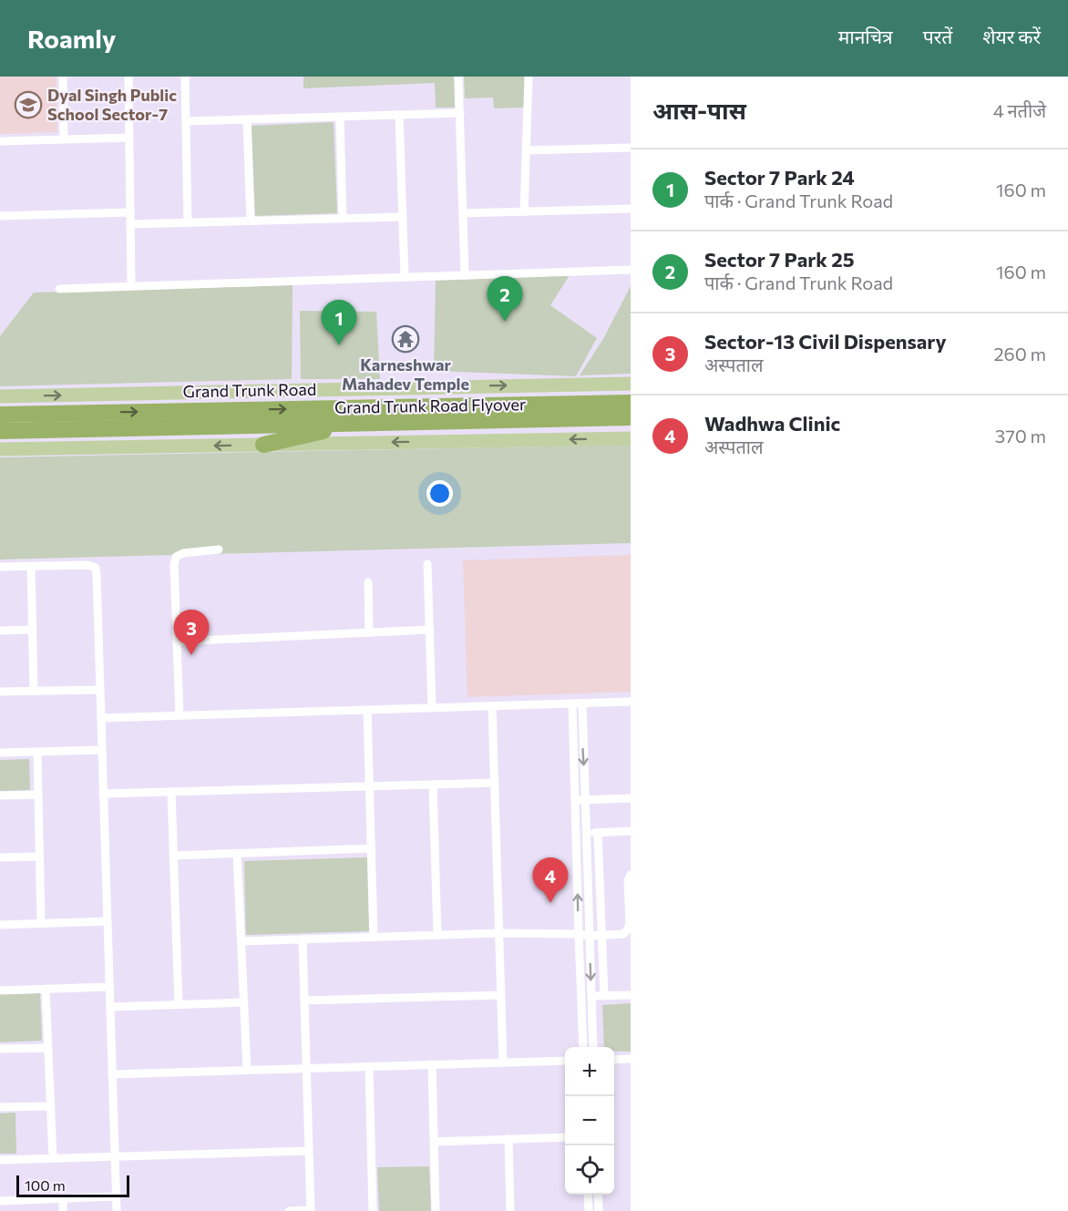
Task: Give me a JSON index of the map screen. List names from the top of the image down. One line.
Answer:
{"streets":{"highway":["Grand Trunk Road Flyover"],"main road":["Grand Trunk Road"]},"places":{"school or university":["Dyal Singh Public School Sector-7"],"temple":["Karneshwar Mahadev Temple"]},"scale_bar":"100 m","page":{"header":"Roamly","nav":["मानचित्र","परतें","शेयर करें"],"heading":["आस-पास","4 नतीजे"],"list":[{"mark":"1","name":"Sector 7 Park 24","note":"पार्क · Grand Trunk Road","value":"160 m"},{"mark":"2","name":"Sector 7 Park 25","note":"पार्क · Grand Trunk Road","value":"160 m"},{"mark":"3","name":"Sector-13 Civil Dispensary","note":"अस्पताल","value":"260 m"},{"mark":"4","name":"Wadhwa Clinic","note":"अस्पताल","value":"370 m"}],"pins":["2","1","3","4"],"map_buttons":["+","−"],"scale":"100 m"}}
